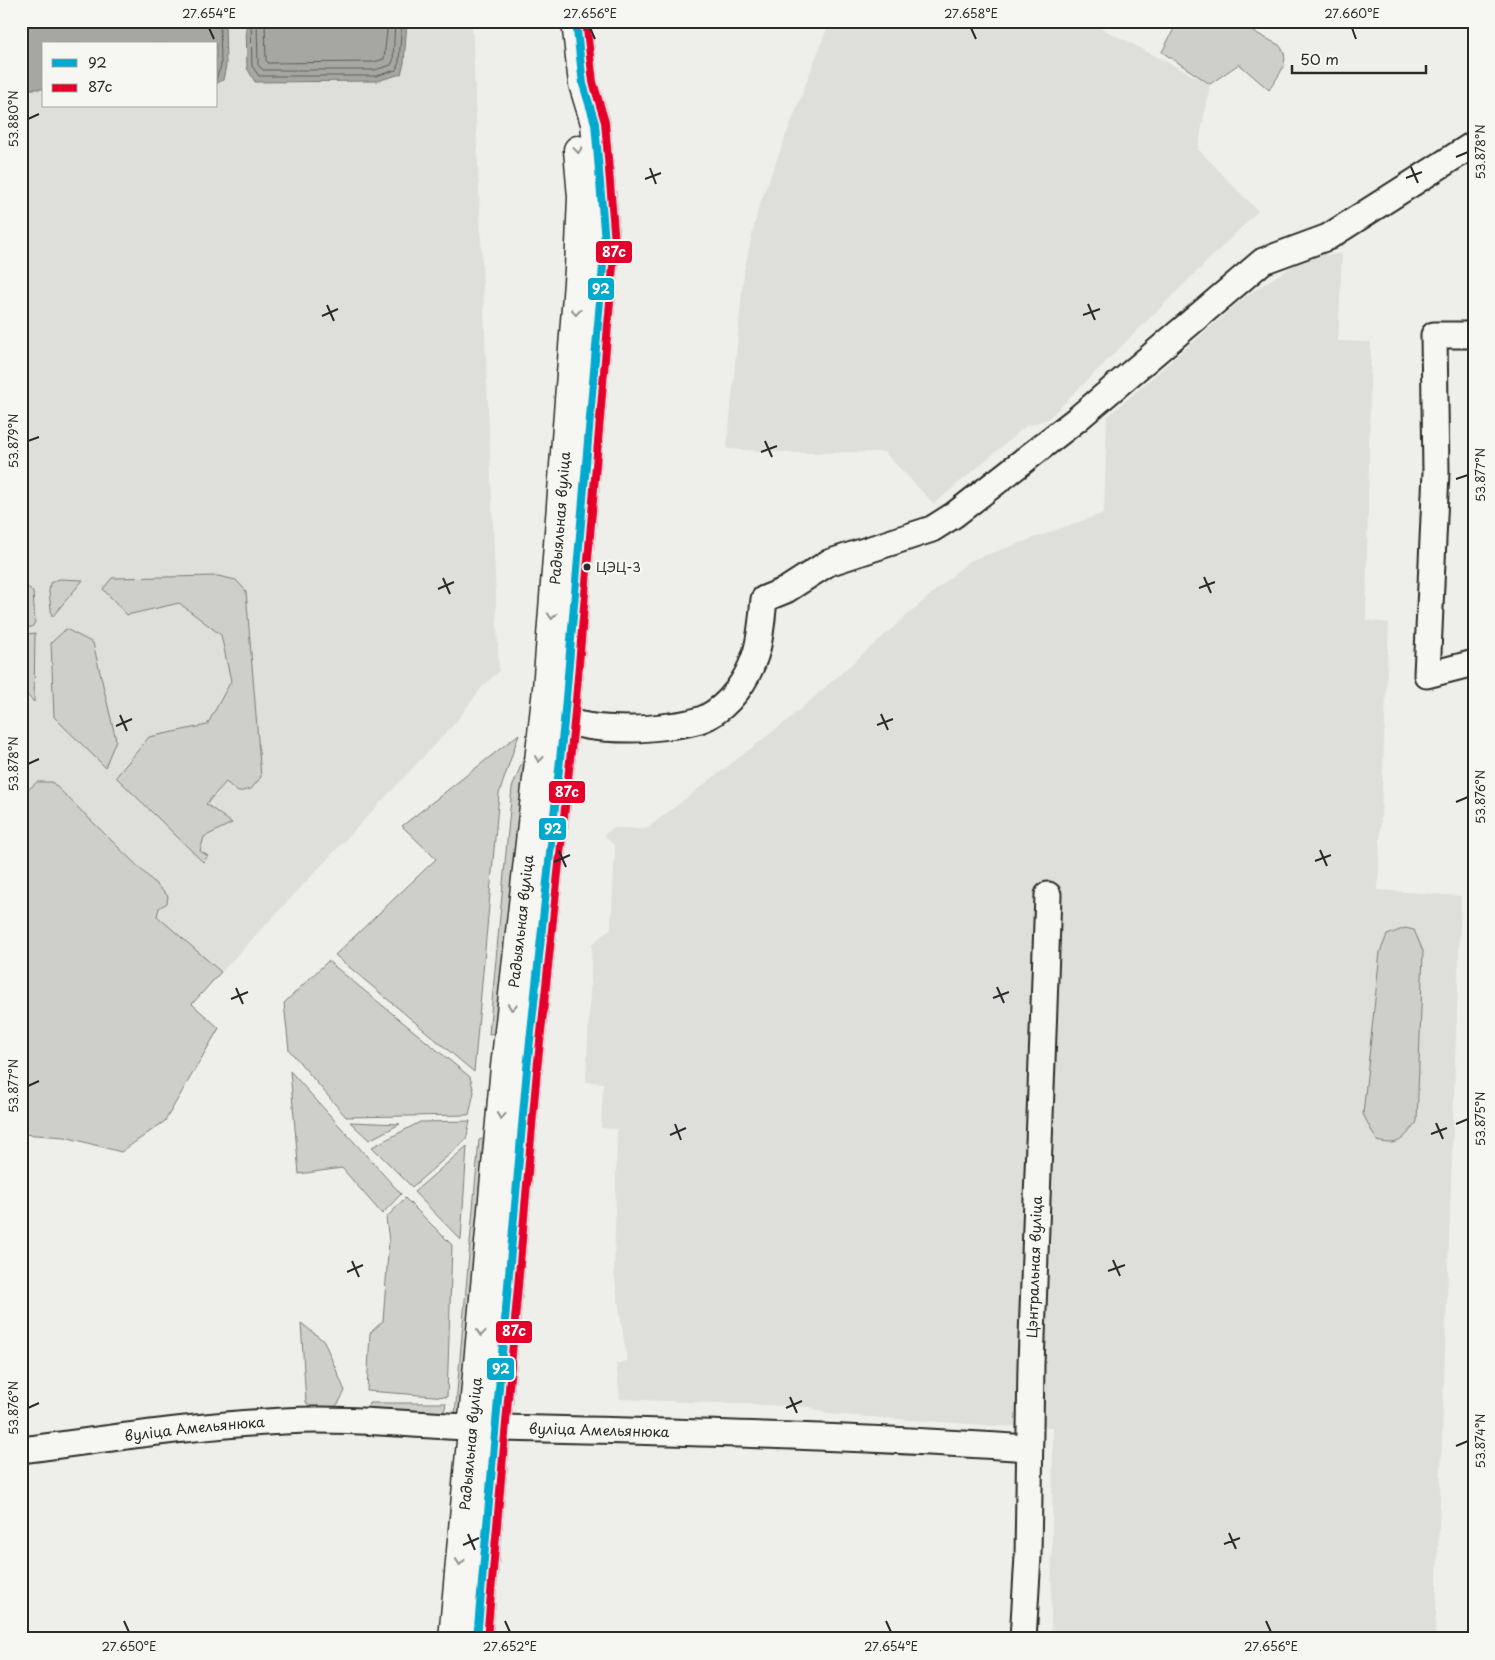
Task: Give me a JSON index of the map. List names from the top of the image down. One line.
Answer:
{"streets":{"main road":["Радыяльная вуліца"],"street":["Цэнтральная вуліца","вуліца Амельянюка"]},"crossings":[["Радыяльная вуліца","вуліца Амельянюка"],["Цэнтральная вуліца","вуліца Амельянюка"]],"places":["ЦЭЦ-3"],"lines":["transit line 92","transit line 87с"],"legend":["92","87с"],"scale_bar":"50 m","coordinates":["27.654°E","27.656°E","27.658°E","27.660°E","53.880°N","53.878°N","53.879°N","53.877°N","53.876°N","53.875°N","53.874°N","27.650°E","27.652°E"]}
